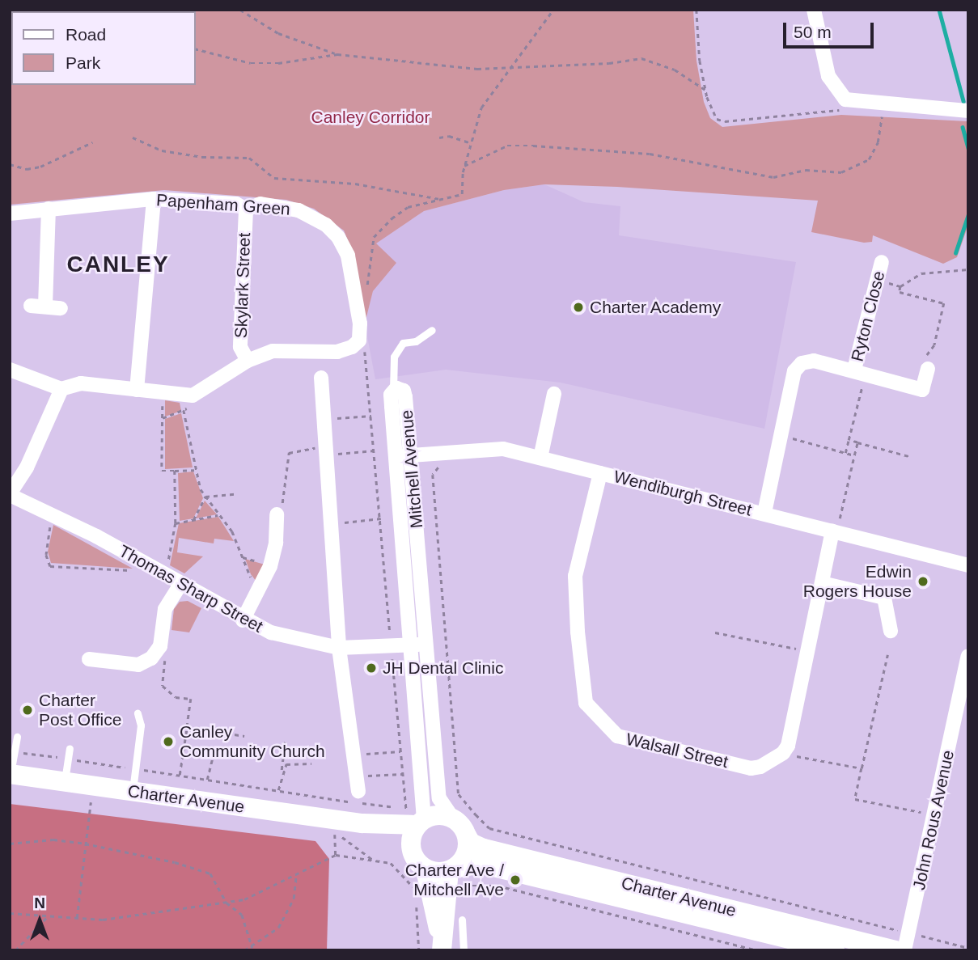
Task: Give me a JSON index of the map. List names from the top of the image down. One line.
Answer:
{"streets":{"street":["Papenham Green","Skylark Street","Ryton Close","Mitchell Avenue","Wendiburgh Street","Thomas Sharp Street","Walsall Street","Charter Avenue","John Rous Avenue"]},"crossings":[["Papenham Green","Skylark Street"],["Mitchell Avenue","Wendiburgh Street"],["Mitchell Avenue","Thomas Sharp Street"],["Mitchell Avenue","Charter Avenue"],["Wendiburgh Street","Walsall Street"]],"districts":["CANLEY"],"parks":["Canley Corridor"],"places":["Charter Academy","Edwin Rogers House","JH Dental Clinic","Charter Post Office","Canley Community Church","Charter Ave / Mitchell Ave"],"legend":["Road","Park"],"scale_bar":"50 m","north":"top"}
